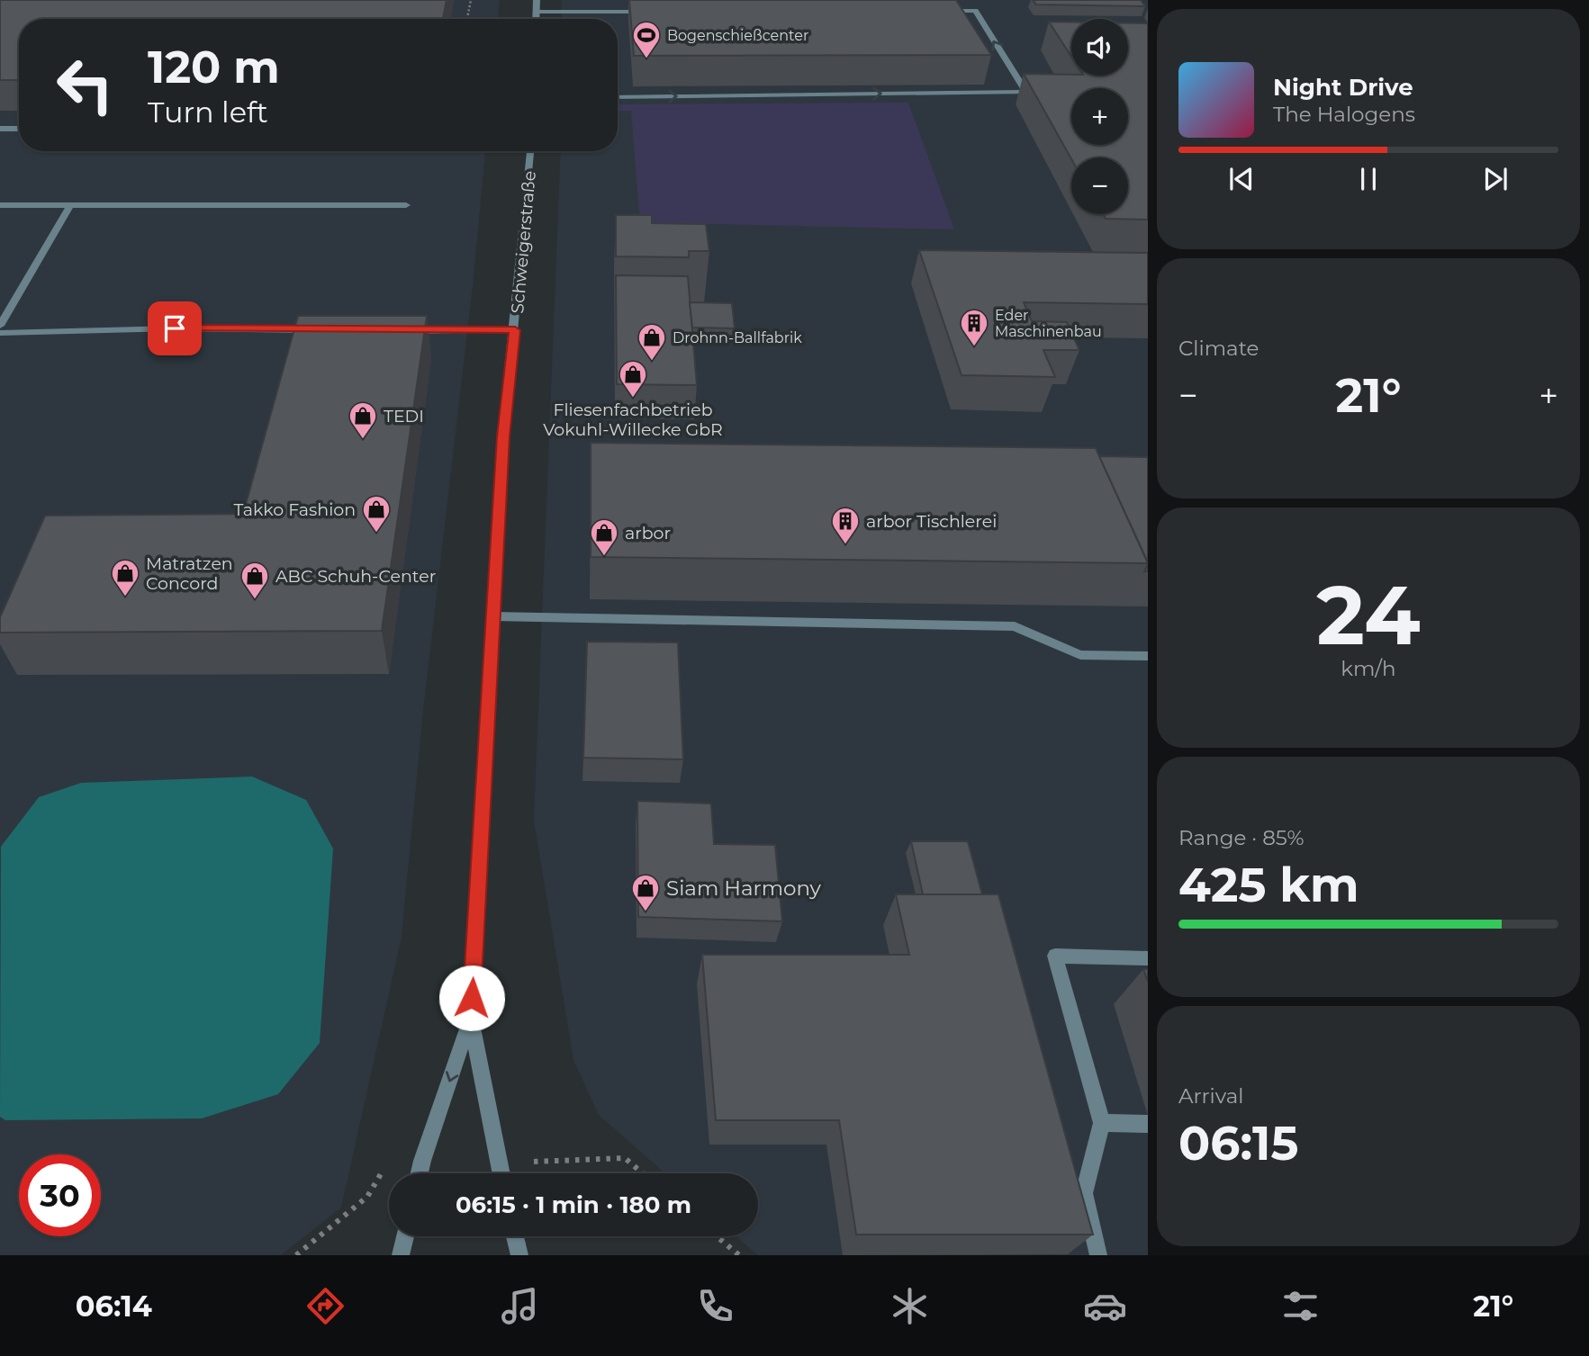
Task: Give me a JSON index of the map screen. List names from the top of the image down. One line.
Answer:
{"streets":{"street":["Schweigerstraße"]},"places":{"sports":["Bogenschießcenter"],"building":["Eder Maschinenbau","arbor Tischlerei"],"shop":["Drohnn-Ballfabrik","Fliesenfachbetrieb Vokuhl-Willecke GbR","TEDI","Takko Fashion","arbor","Matratzen Concord","ABC Schuh-Center","Siam Harmony"]},"page":{"map_buttons":["+","−"],"turn":["120 m","Turn left"],"song":["Night Drive","The Halogens"],"tile":["Climate",["24","km/h"],["Range · 85%","425 km"],["Arrival","06:15"]],"heat":["−","21°","+"],"limit":"30","trip":"06:15 · 1 min · 180 m","tabs":["06:14","21°"]}}
